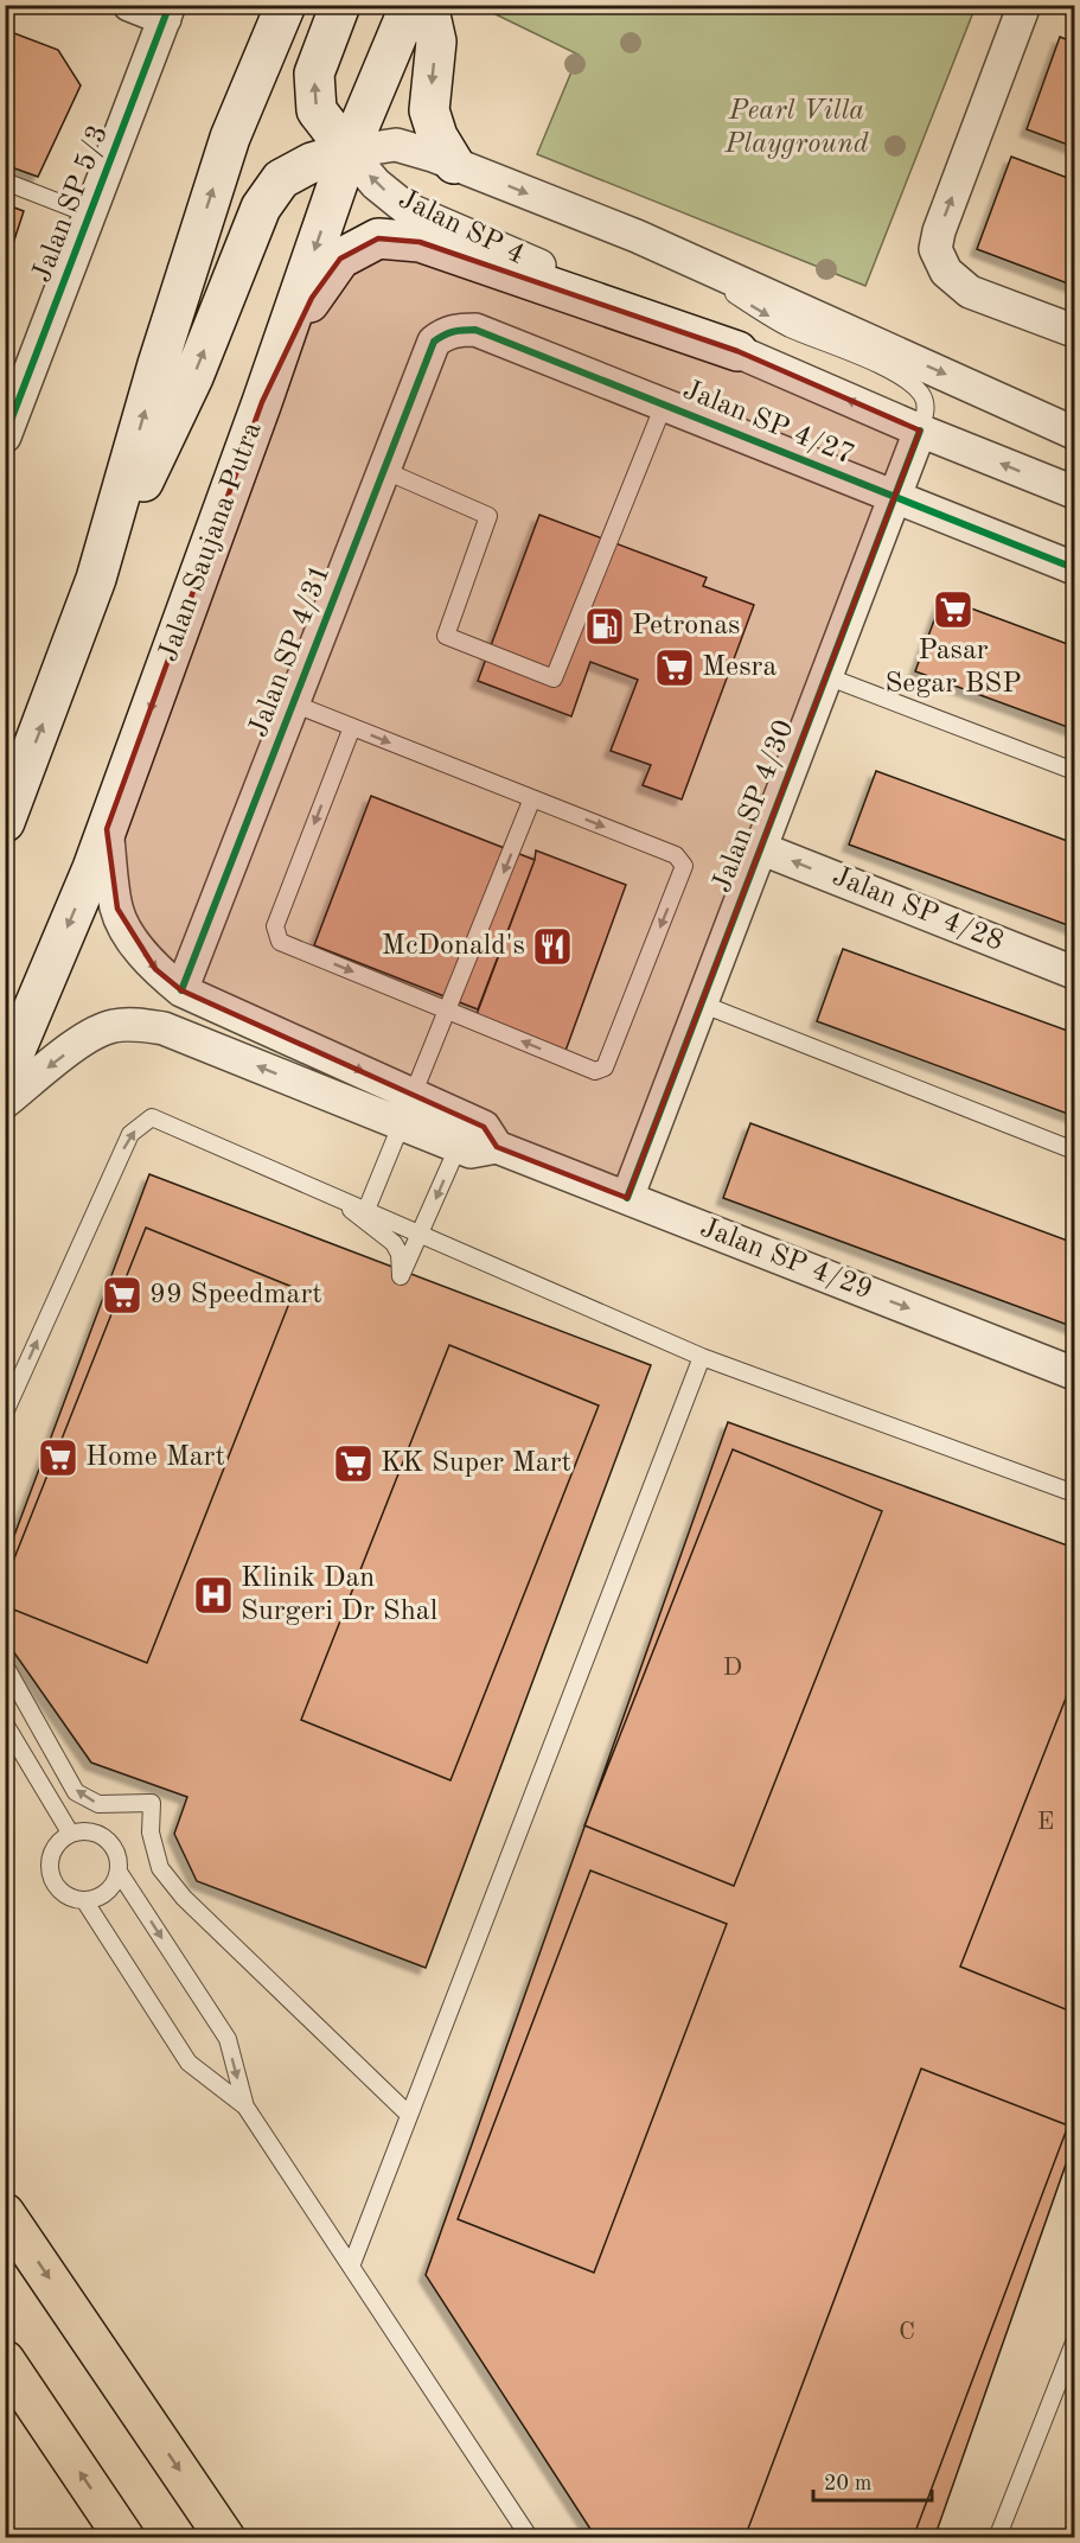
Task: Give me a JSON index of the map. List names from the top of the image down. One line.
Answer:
{"streets":{"main road":["Jalan Saujana Putra"],"street":["Jalan SP 5/3","Jalan SP 4","Jalan SP 4/27","Jalan SP 4/31","Jalan SP 4/30","Jalan SP 4/28","Jalan SP 4/29"]},"crossings":[["Jalan SP 4","Jalan Saujana Putra"],["Jalan SP 4","Jalan SP 4/30"],["Jalan SP 4/27","Jalan SP 4/31"],["Jalan SP 4/27","Jalan SP 4/30"],["Jalan SP 4/30","Jalan SP 4/28"],["Jalan SP 4/30","Jalan SP 4/29"]],"one_way":["Jalan SP 4/28","Jalan SP 4/29"],"parks":["Pearl Villa Playground"],"places":{"supermarket":["Pasar Segar BSP","Mesra","99 Speedmart","Home Mart","KK Super Mart"],"fuel station":["Petronas"],"restaurant":["McDonald's"],"hospital":["Klinik Dan Surgeri Dr Shal"]},"house_numbers":["D","E","C"],"scale_bar":"20 m"}
